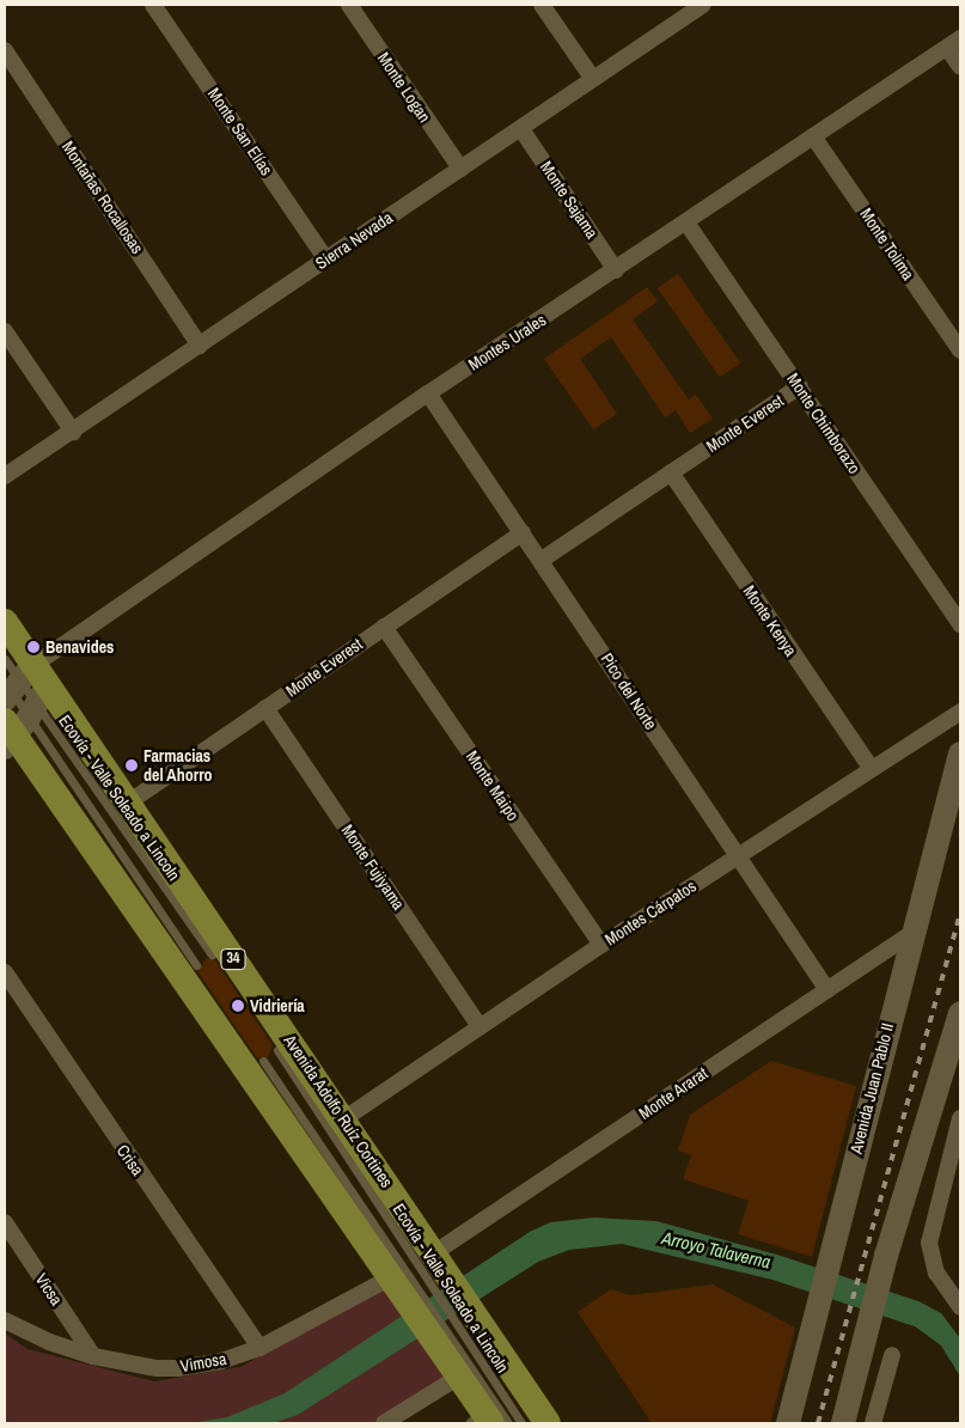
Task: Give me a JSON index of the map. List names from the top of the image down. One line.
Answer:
{"streets":{"main road":["34","Avenida Juan Pablo II","Avenida Adolfo Ruíz Cortines"],"street":["Monte Logan","Monte San Elías","Montañas Rocallosas","Monte Sajama","Sierra Nevada","Monte Tolima","Montes Urales","Monte Everest","Monte Chimborazo","Monte Kenya","Pico del Norte","Monte Maipo","Monte Fujiyama","Montes Cárpatos","Monte Ararat","Crisa","Vicsa","Vimosa"],"lane":["Ecovía - Valle Soleado a Lincoln"]},"crossings":[["Monte Logan","Sierra Nevada"],["Monte San Elías","Sierra Nevada"],["Montañas Rocallosas","Sierra Nevada"],["Monte Sajama","Sierra Nevada"],["Monte Sajama","Montes Urales"],["Monte Tolima","Montes Urales"],["Montes Urales","Monte Chimborazo"],["Montes Urales","Pico del Norte"],["Montes Urales","Ecovía - Valle Soleado a Lincoln"],["Montes Urales","Avenida Adolfo Ruíz Cortines"],["Monte Everest","Monte Chimborazo"],["Monte Everest","Monte Kenya"],["Monte Everest","Pico del Norte"],["Monte Everest","Monte Maipo"],["Monte Everest","Monte Fujiyama"],["Monte Everest","Avenida Adolfo Ruíz Cortines"],["Monte Kenya","Montes Cárpatos"],["Pico del Norte","Montes Cárpatos"],["Pico del Norte","Monte Ararat"],["Monte Maipo","Montes Cárpatos"],["Ecovía - Valle Soleado a Lincoln","Avenida Adolfo Ruíz Cortines"],["Monte Fujiyama","Montes Cárpatos"],["Montes Cárpatos","Avenida Adolfo Ruíz Cortines"],["Avenida Juan Pablo II","Monte Ararat"],["Monte Ararat","Avenida Adolfo Ruíz Cortines"],["Avenida Adolfo Ruíz Cortines","Vimosa"],["Crisa","Vimosa"],["Vicsa","Vimosa"]],"water":["Arroyo Talaverna"],"places":["Benavides","Farmacias del Ahorro","Vidriería"]}
